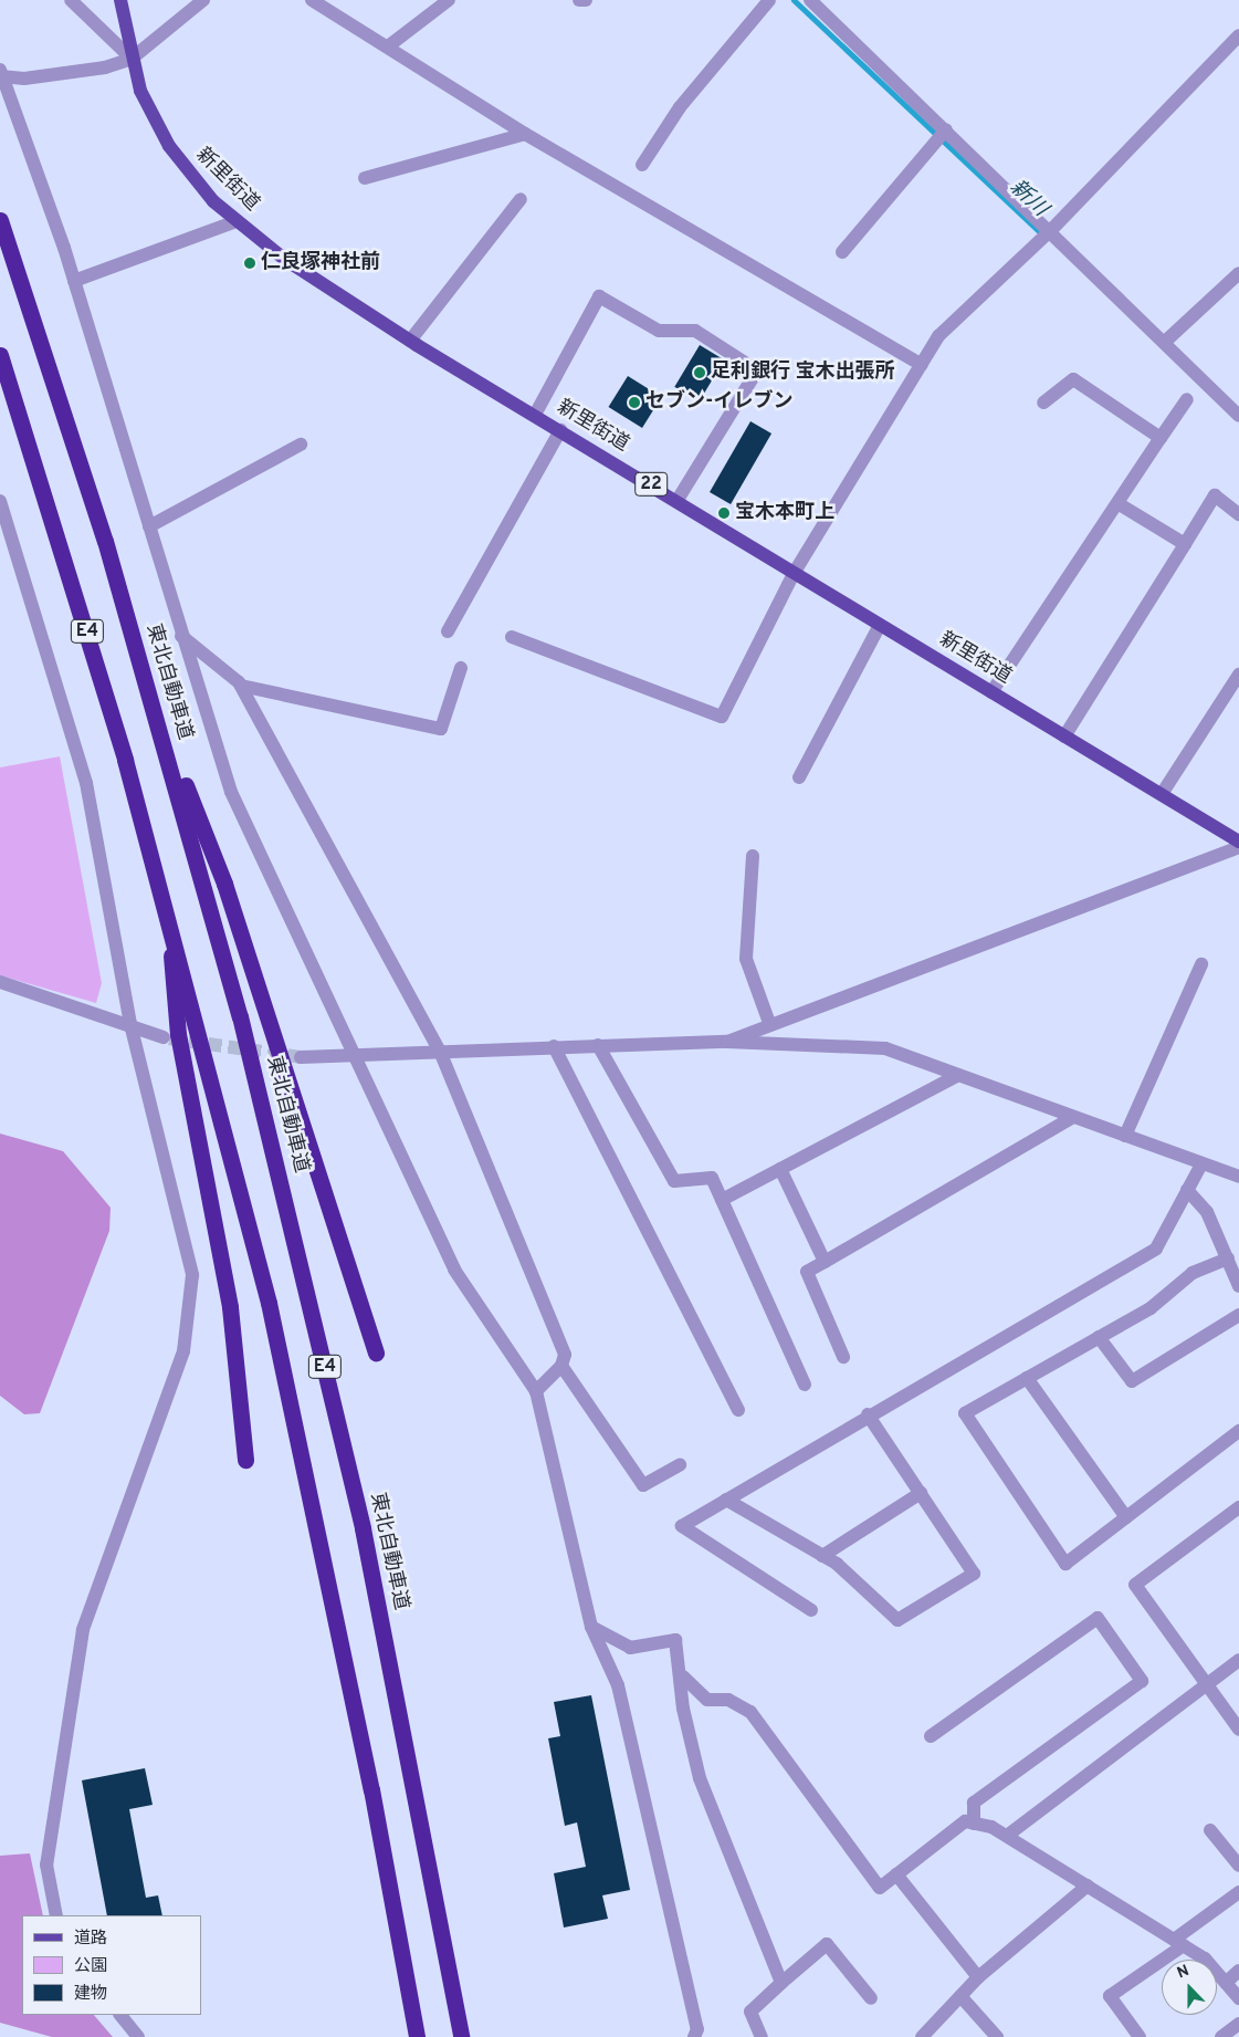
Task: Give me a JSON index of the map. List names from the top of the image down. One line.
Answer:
{"streets":{"highway":["E4","東北自動車道"],"main road":["新里街道","22"]},"water":["新川"],"places":["仁良塚神社前","足利銀行 宝木出張所","セブン-イレブン","宝木本町上"],"legend":["道路","公園","建物"],"north":"top"}
